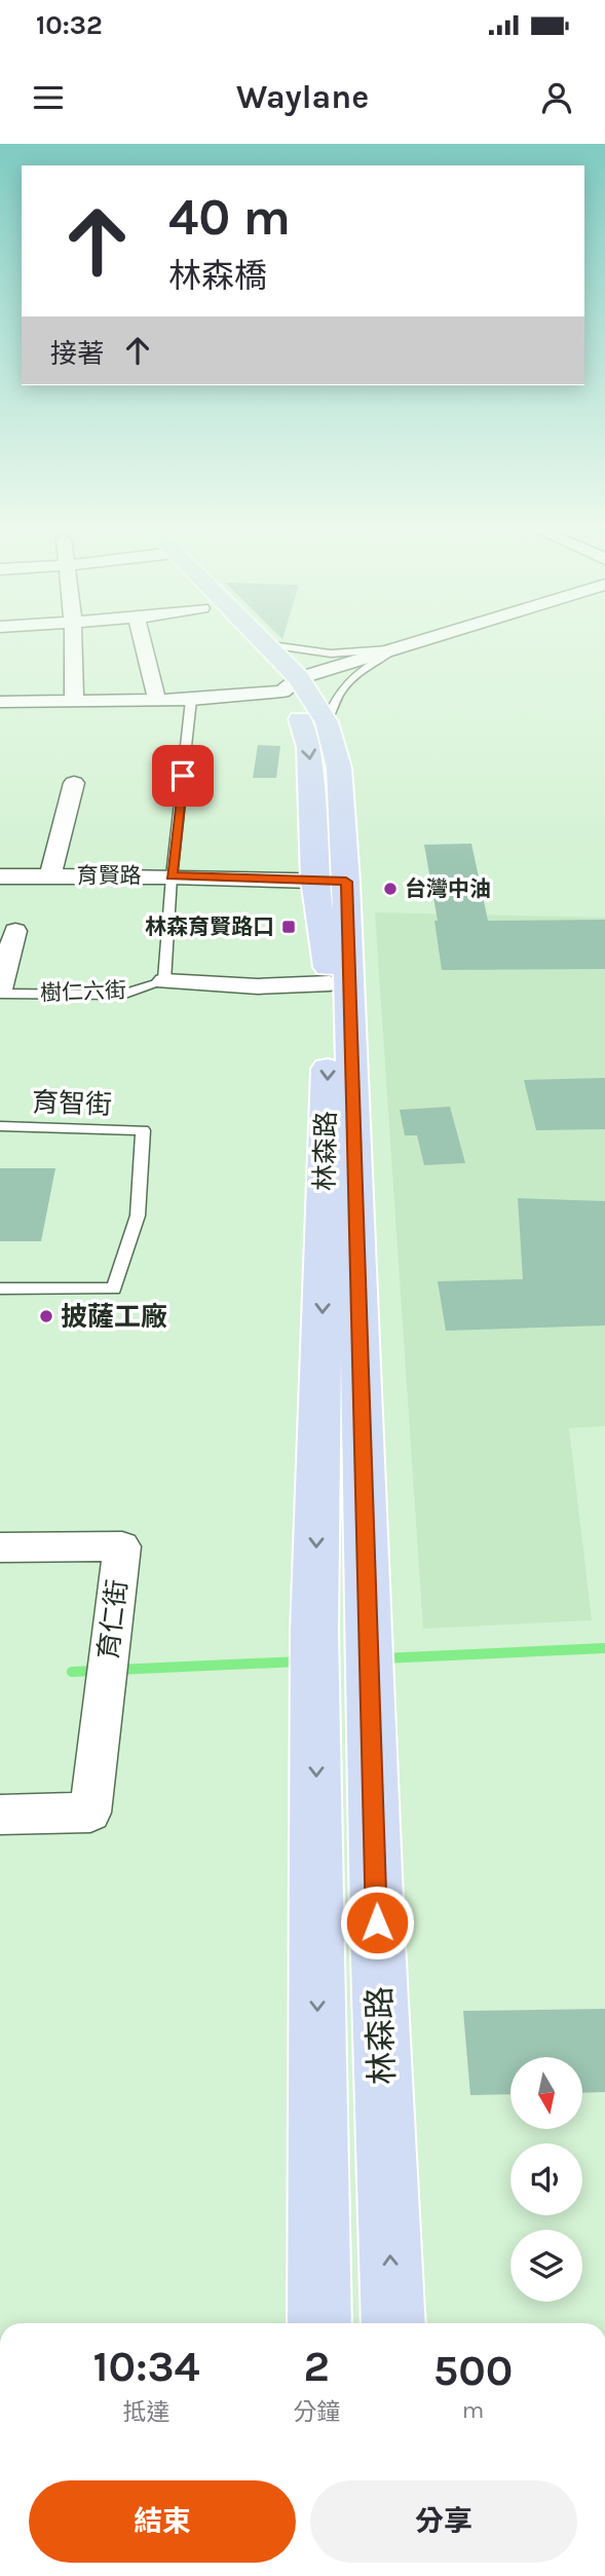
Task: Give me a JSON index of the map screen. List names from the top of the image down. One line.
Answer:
{"streets":{"main road":["林森路"],"street":["育賢路","樹仁六街","育仁街"],"lane":["育智街"]},"crossings":[["育賢路","樹仁六街"],["育賢路","林森路"],["樹仁六街","林森路"]],"places":{"other":["台灣中油","披薩工廠"],"transit":["林森育賢路口"]},"north":"bottom","page":{"status":"10:32","header":"Waylane","turn":["40 m","林森橋"],"then":"接著","eta":["10:34","抵達","2","分鐘","500","m"],"buttons":["結束","分享"]}}
